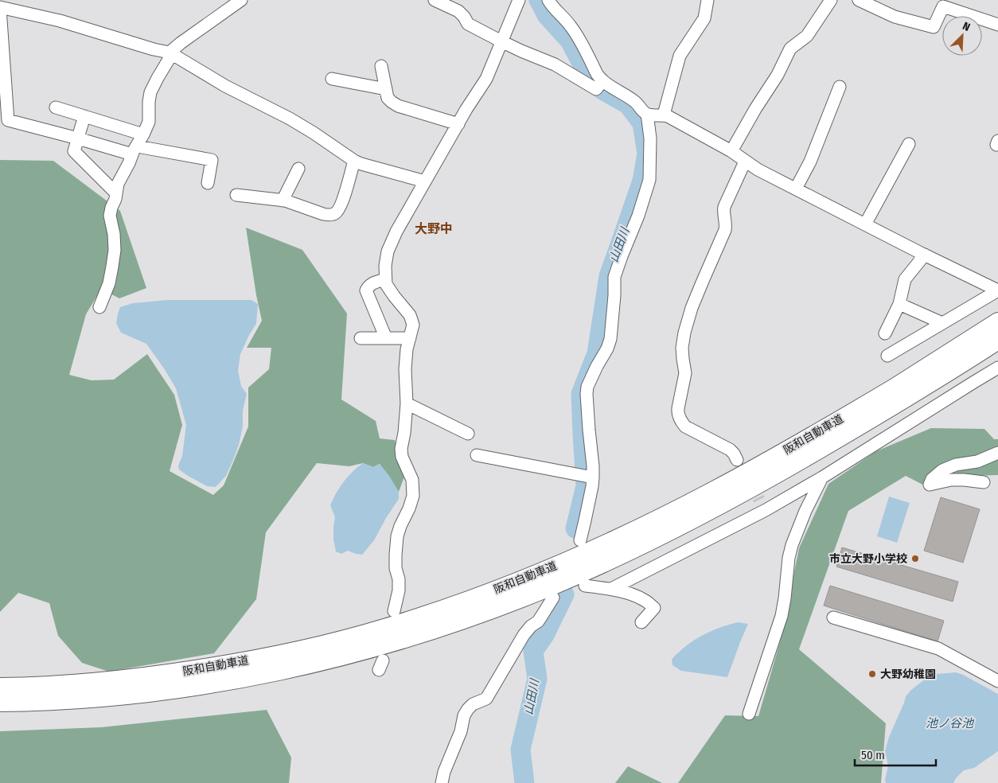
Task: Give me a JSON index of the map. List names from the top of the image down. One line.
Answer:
{"streets":{"highway":["阪和自動車道"]},"districts":["大野中"],"water":["山田川","池ノ谷池"],"places":["市立大野小学校","大野幼稚園"],"scale_bar":"50 m","north":"top right"}
